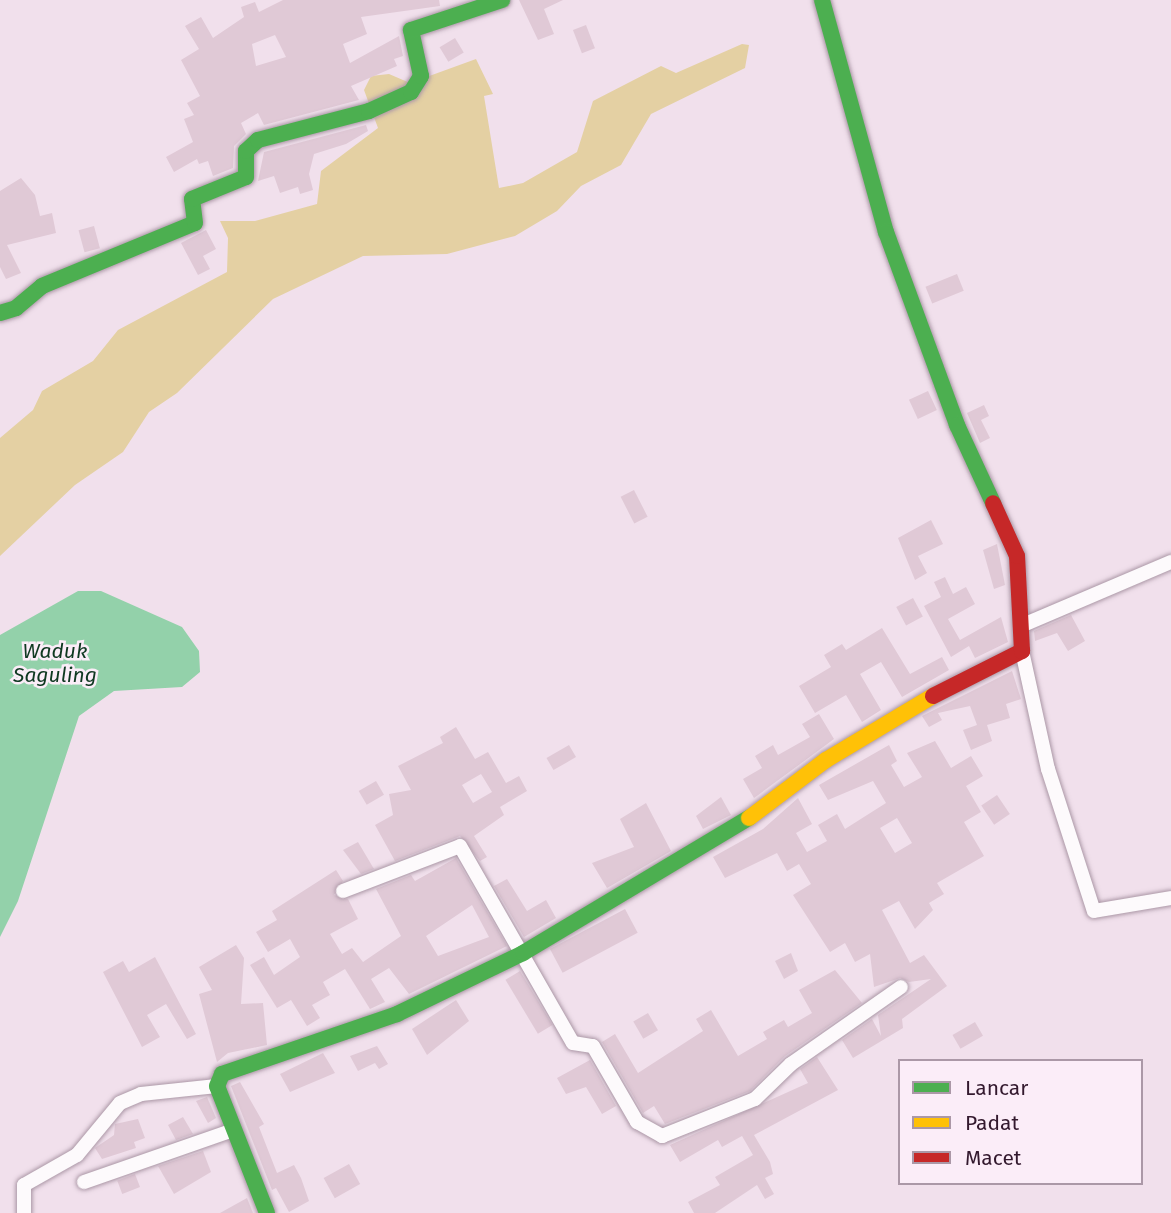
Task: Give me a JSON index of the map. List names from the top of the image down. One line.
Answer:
{"water":["Waduk Saguling"],"legend":["Lancar","Padat","Macet"]}
